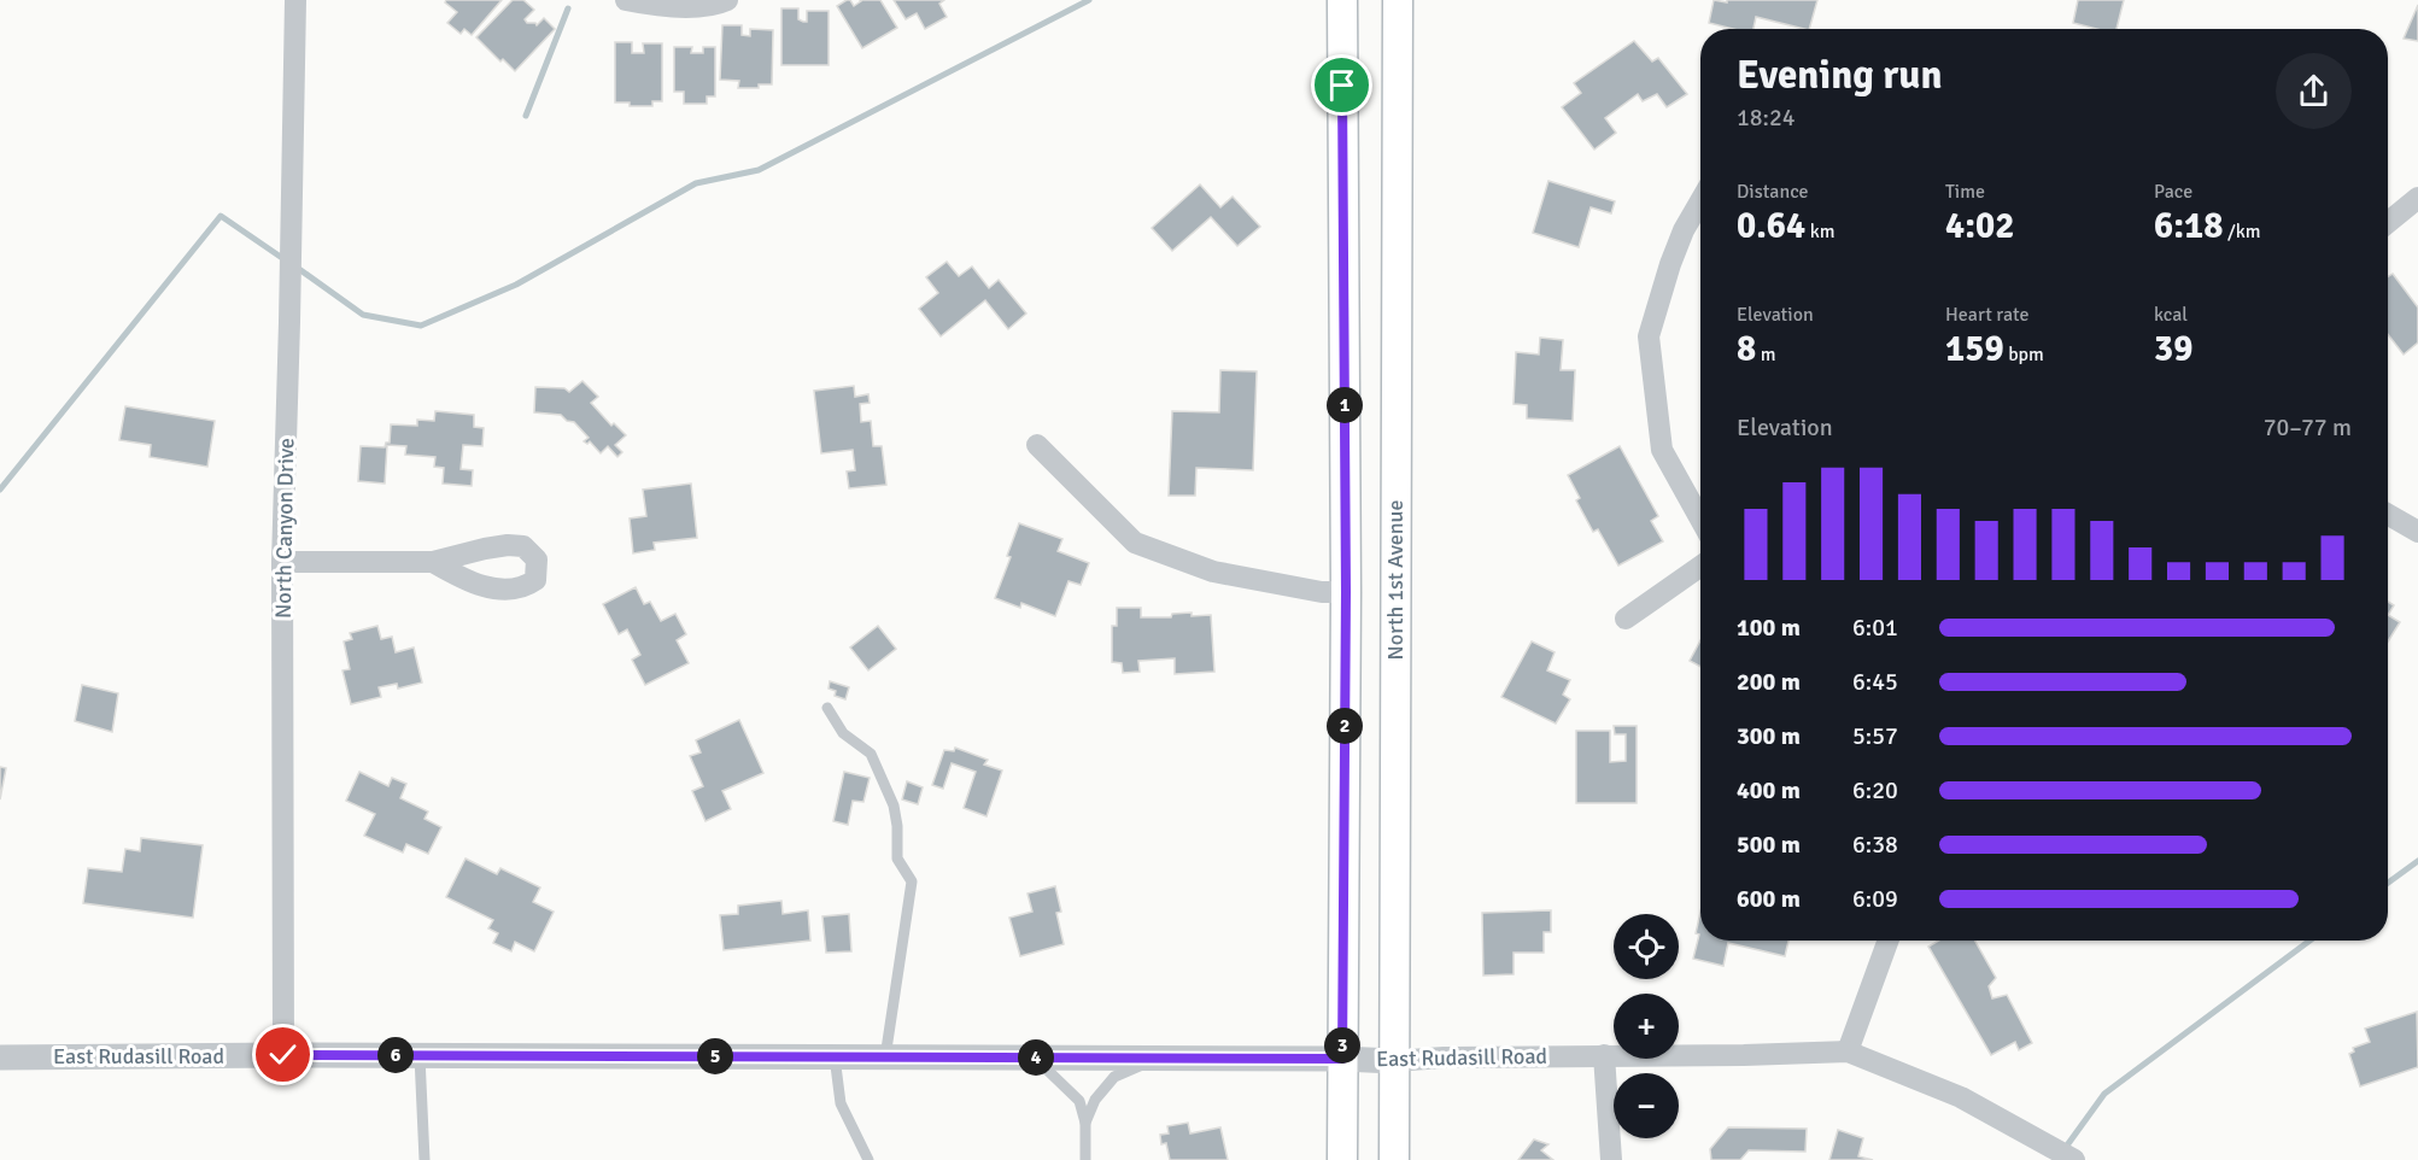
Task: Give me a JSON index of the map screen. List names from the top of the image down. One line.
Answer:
{"streets":{"main road":["North 1st Avenue"],"street":["North Canyon Drive","East Rudasill Road"]},"crossings":[["North Canyon Drive","East Rudasill Road"],["North 1st Avenue","East Rudasill Road"]],"page":{"heading":["Evening run","18:24"],"stats":[["Distance","0.64 km"],["Time","4:02"],["Pace","6:18 /km"],["Elevation","8 m"],["Heart rate","159 bpm"],["kcal","39"]],"pins":["1","2","3","6","5","4"],"chart":["Elevation","70–77 m"],"list":[{"name":"100 m","note":"6:01"},{"name":"200 m","note":"6:45"},{"name":"300 m","note":"5:57"},{"name":"400 m","note":"6:20"},{"name":"500 m","note":"6:38"},{"name":"600 m","note":"6:09"}],"map_buttons":["+","−"]}}
